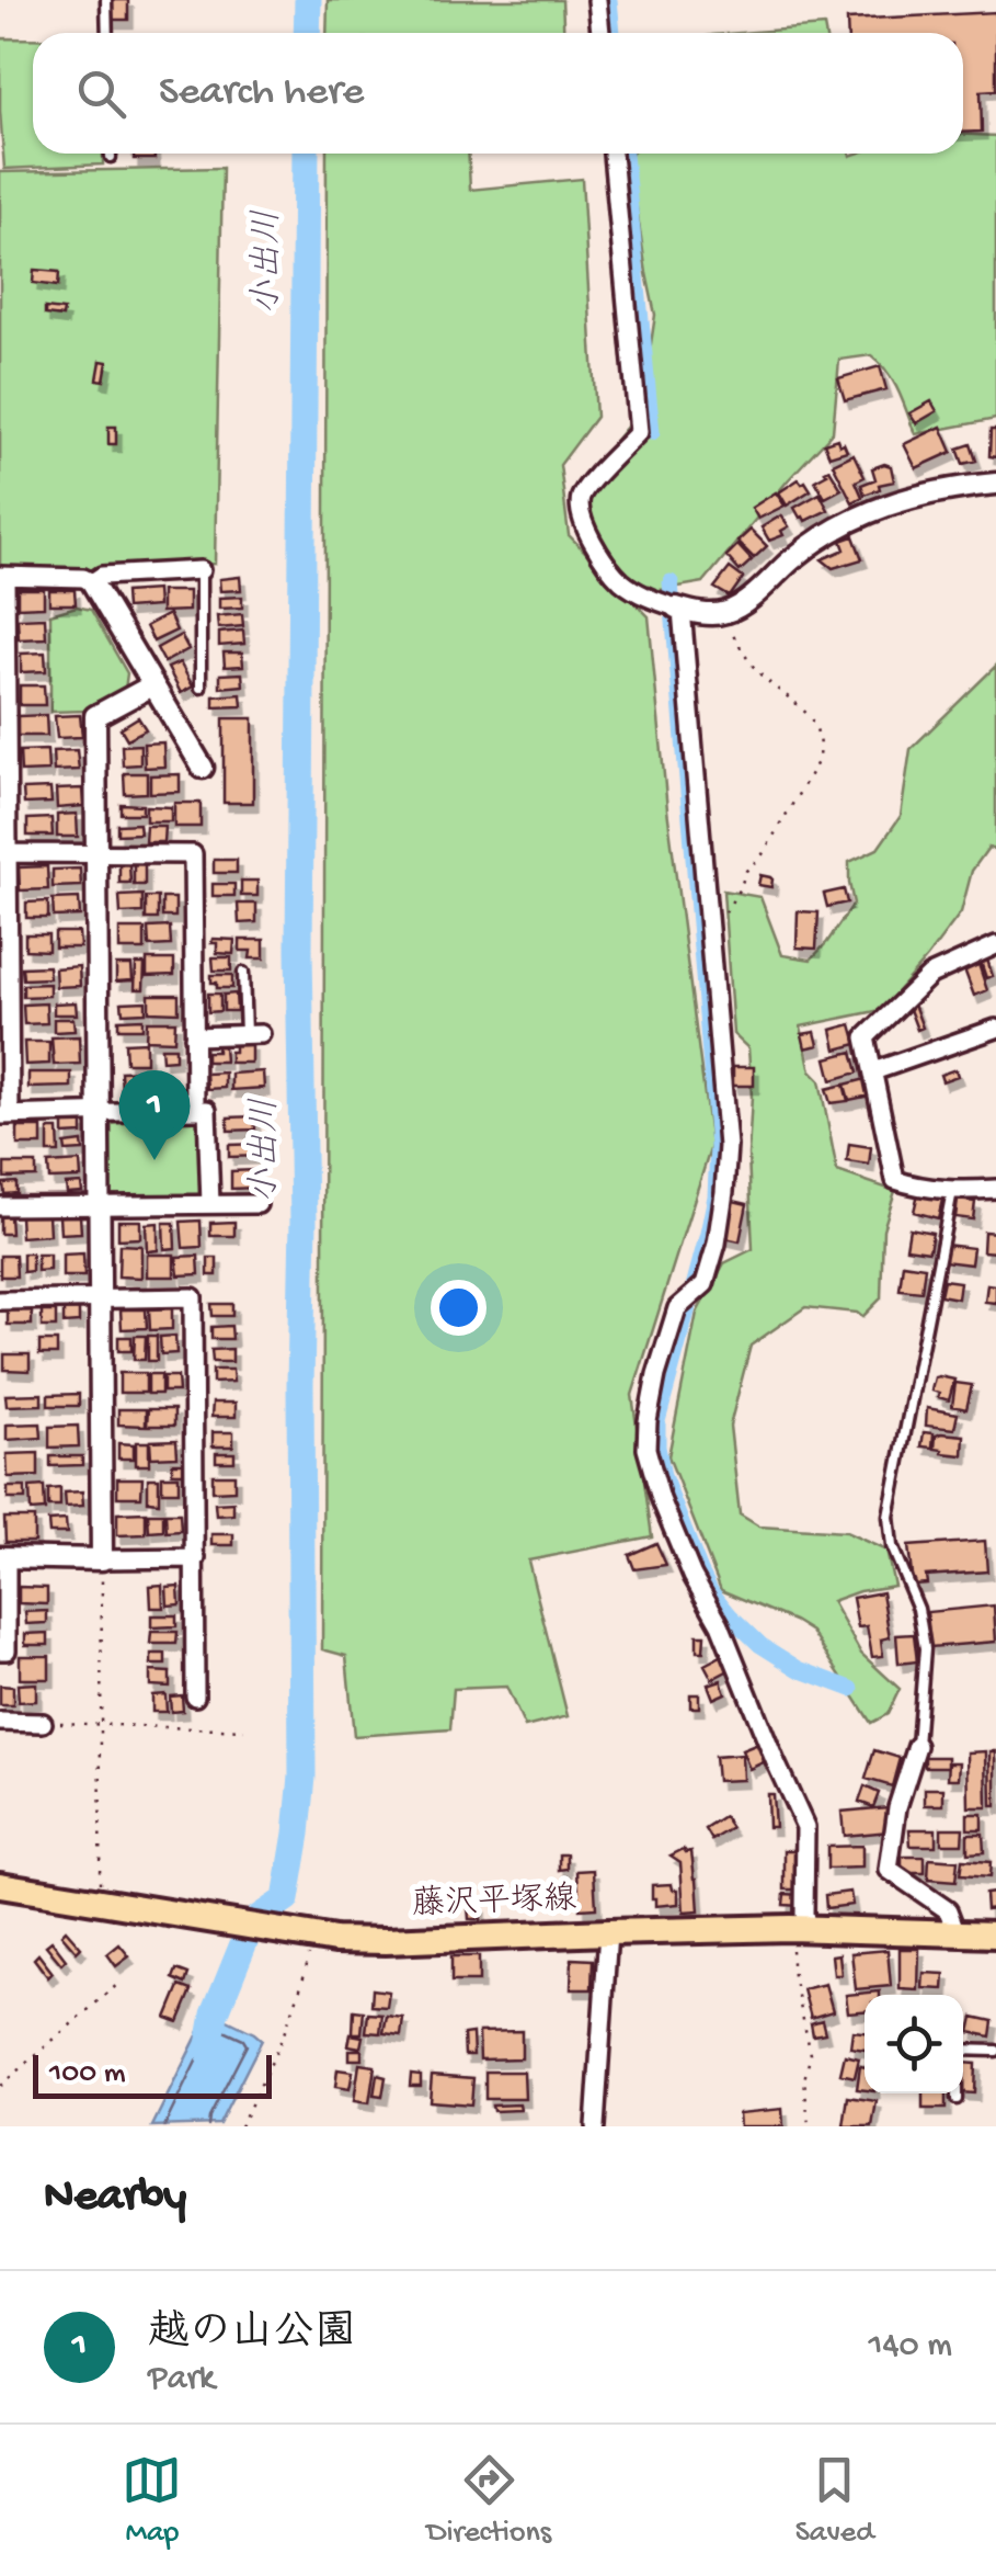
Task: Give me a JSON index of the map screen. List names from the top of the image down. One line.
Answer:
{"streets":{"main road":["藤沢平塚線"]},"water":["小出川"],"scale_bar":"100 m","page":{"search":"Search here","pins":"1","scale":"100 m","heading":"Nearby","list":[{"mark":"1","name":"越の山公園","note":"Park","value":"140 m"}],"nav":["Map","Directions","Saved"]}}
